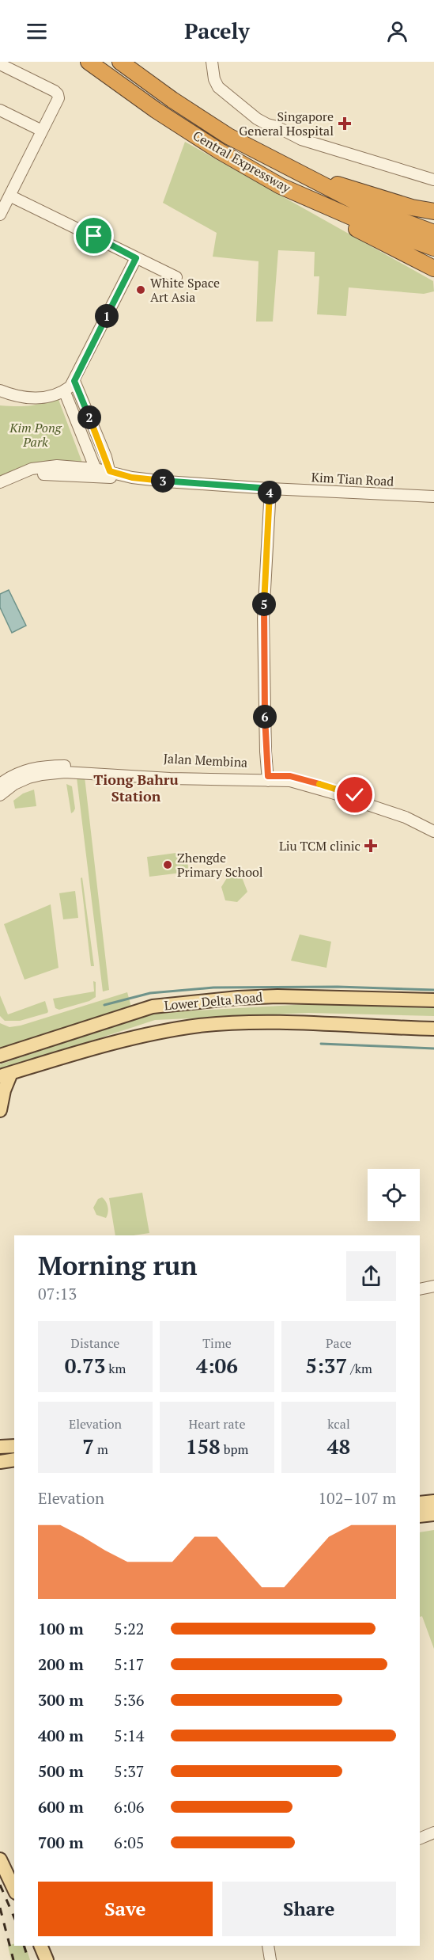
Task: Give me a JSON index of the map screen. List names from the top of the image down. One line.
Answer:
{"streets":{"highway":["Central Expressway"],"main road":["Lower Delta Road"],"street":["Kim Tian Road","Jalan Membina"]},"districts":["Tiong Bahru Station"],"parks":["Kim Pong Park"],"places":{"health":["Singapore General Hospital","Liu TCM clinic"],"other":["White Space Art Asia","Zhengde Primary School"]},"page":{"header":"Pacely","pins":["1","2","3","4","5","6"],"heading":["Morning run","07:13"],"stats":[["Distance","0.73 km"],["Time","4:06"],["Pace","5:37 /km"],["Elevation","7 m"],["Heart rate","158 bpm"],["kcal","48"]],"chart":["Elevation","102–107 m"],"list":[{"name":"100 m","note":"5:22"},{"name":"200 m","note":"5:17"},{"name":"300 m","note":"5:36"},{"name":"400 m","note":"5:14"},{"name":"500 m","note":"5:37"},{"name":"600 m","note":"6:06"},{"name":"700 m","note":"6:05"}],"buttons":["Save","Share"]}}
